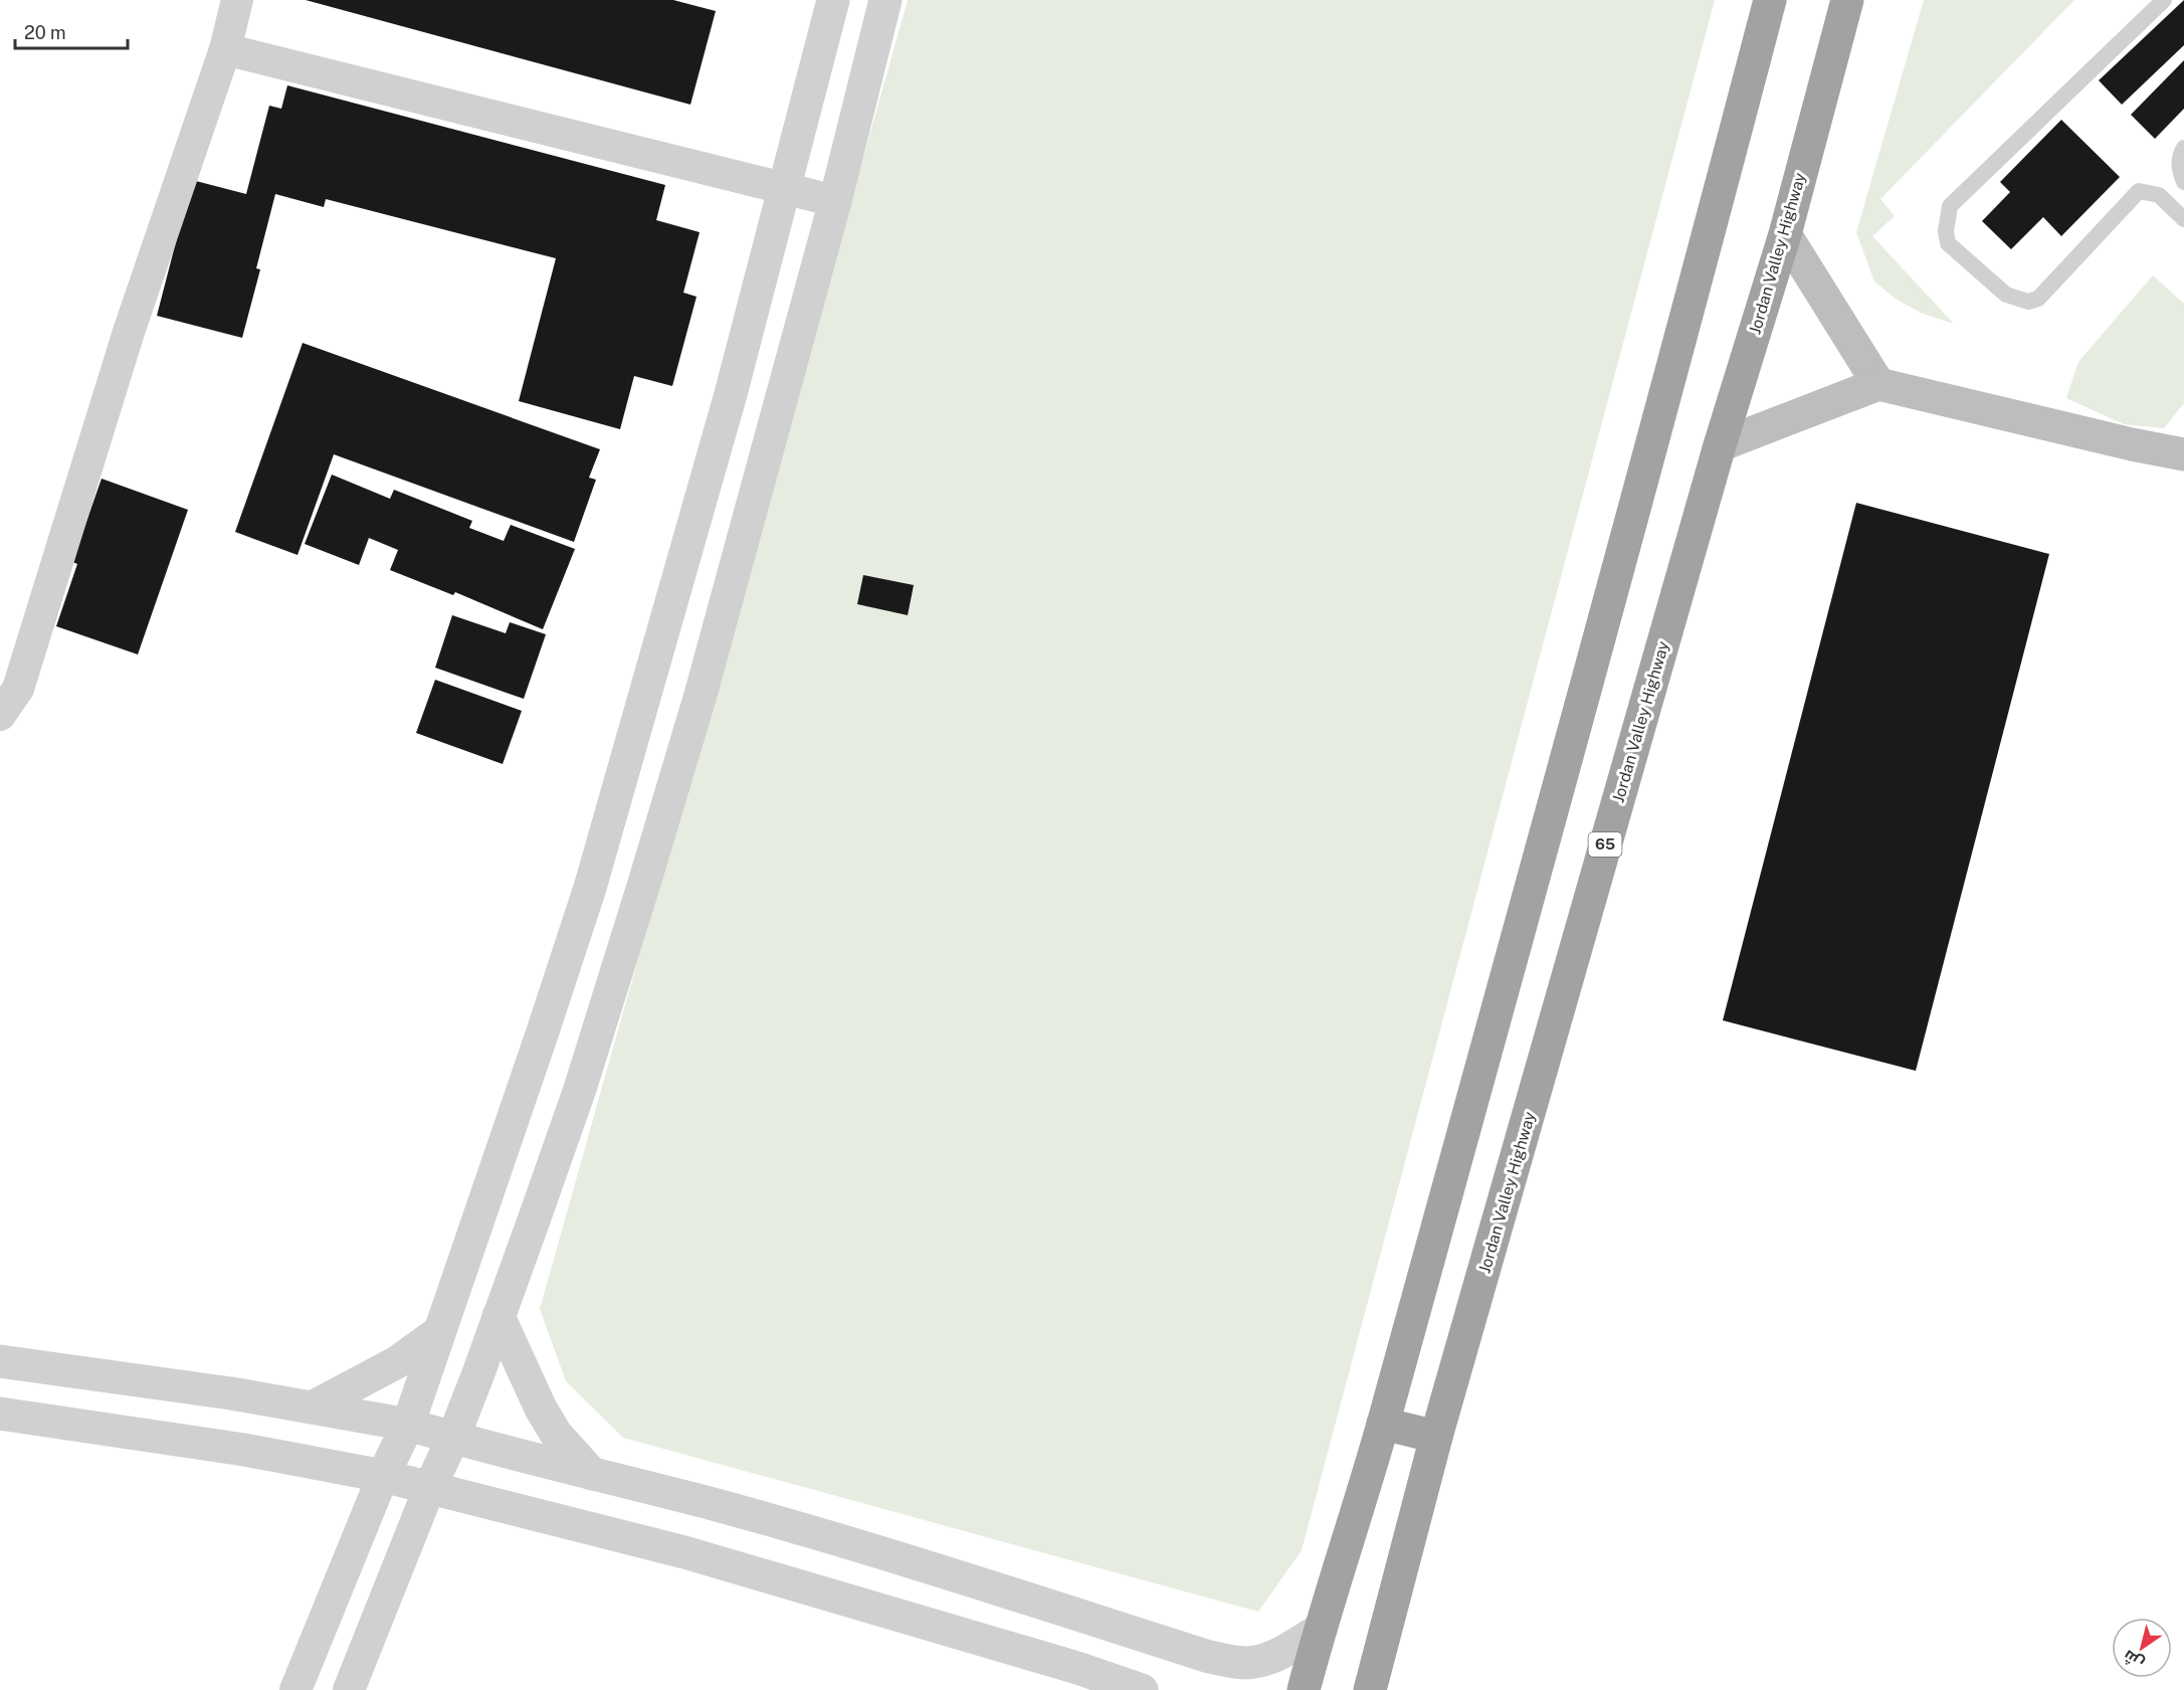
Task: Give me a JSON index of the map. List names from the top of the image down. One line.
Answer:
{"streets":{"highway":["Jordan Valley Highway","65"]},"scale_bar":"20 m","north":"bottom left"}
